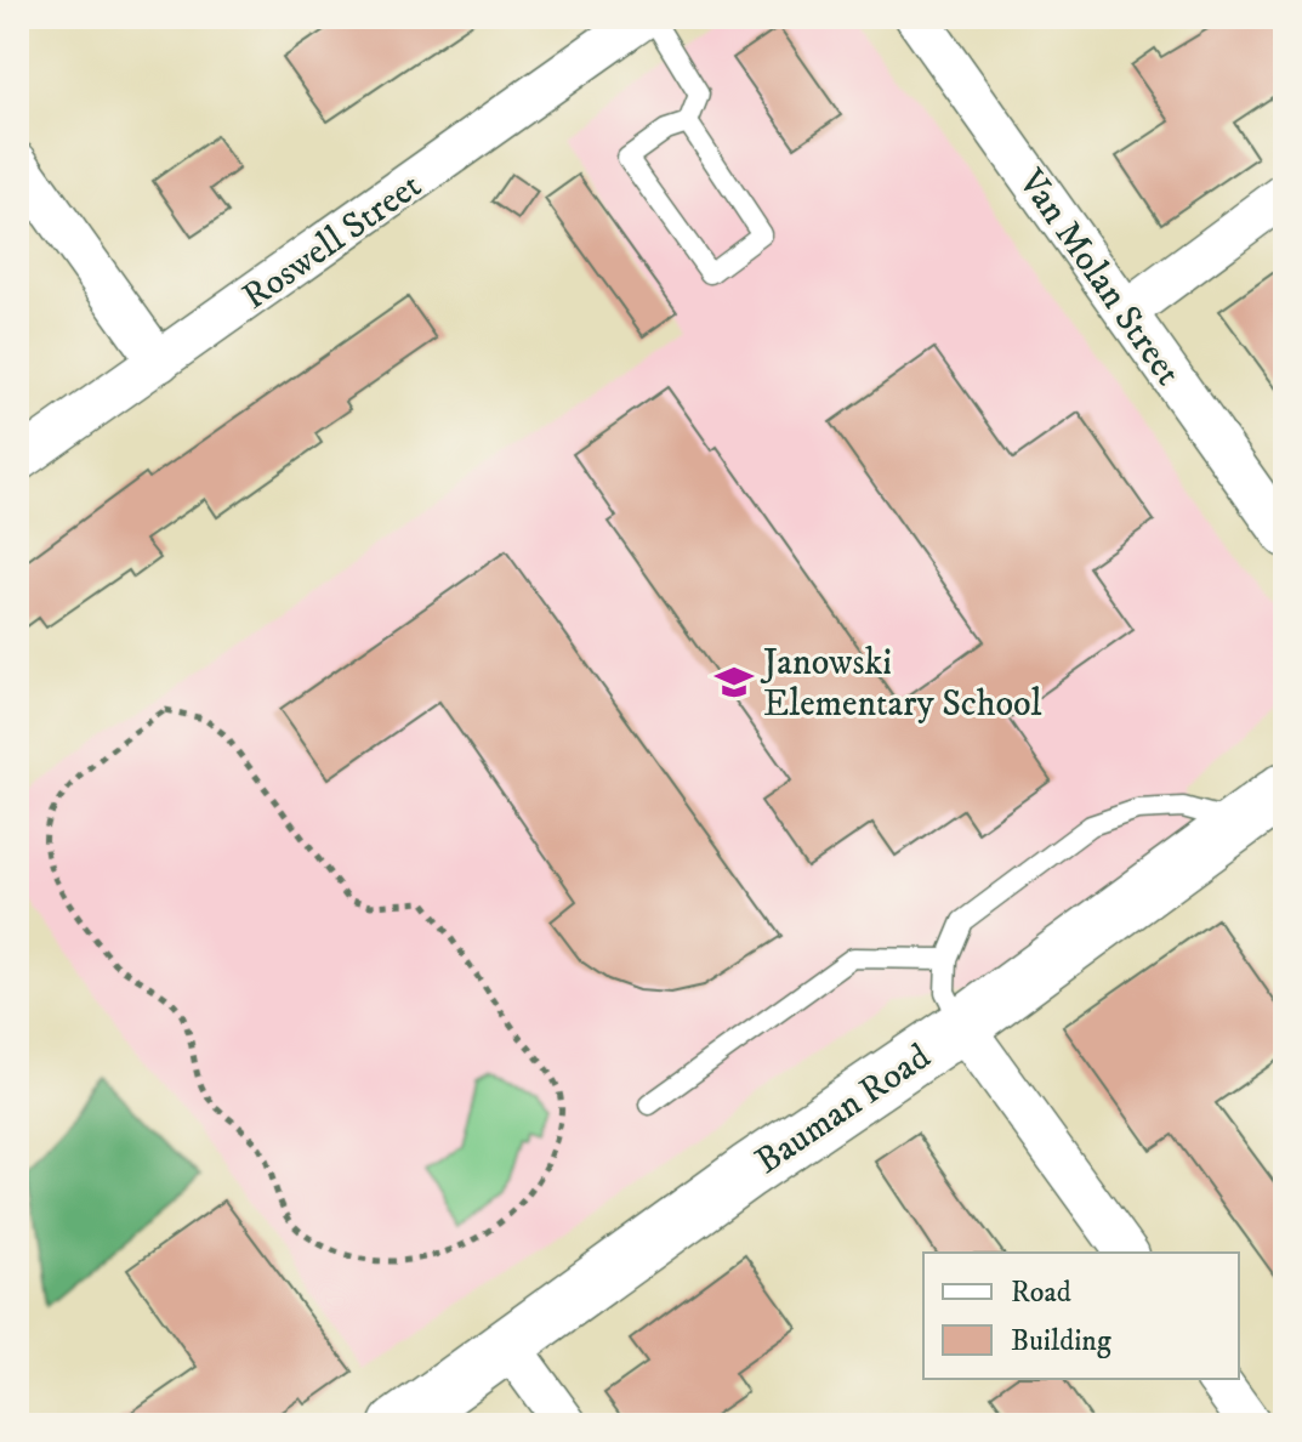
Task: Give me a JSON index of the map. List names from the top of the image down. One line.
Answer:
{"streets":{"street":["Roswell Street","Van Molan Street","Bauman Road"]},"places":{"school or university":["Janowski Elementary School"]},"legend":["Road","Building"]}
